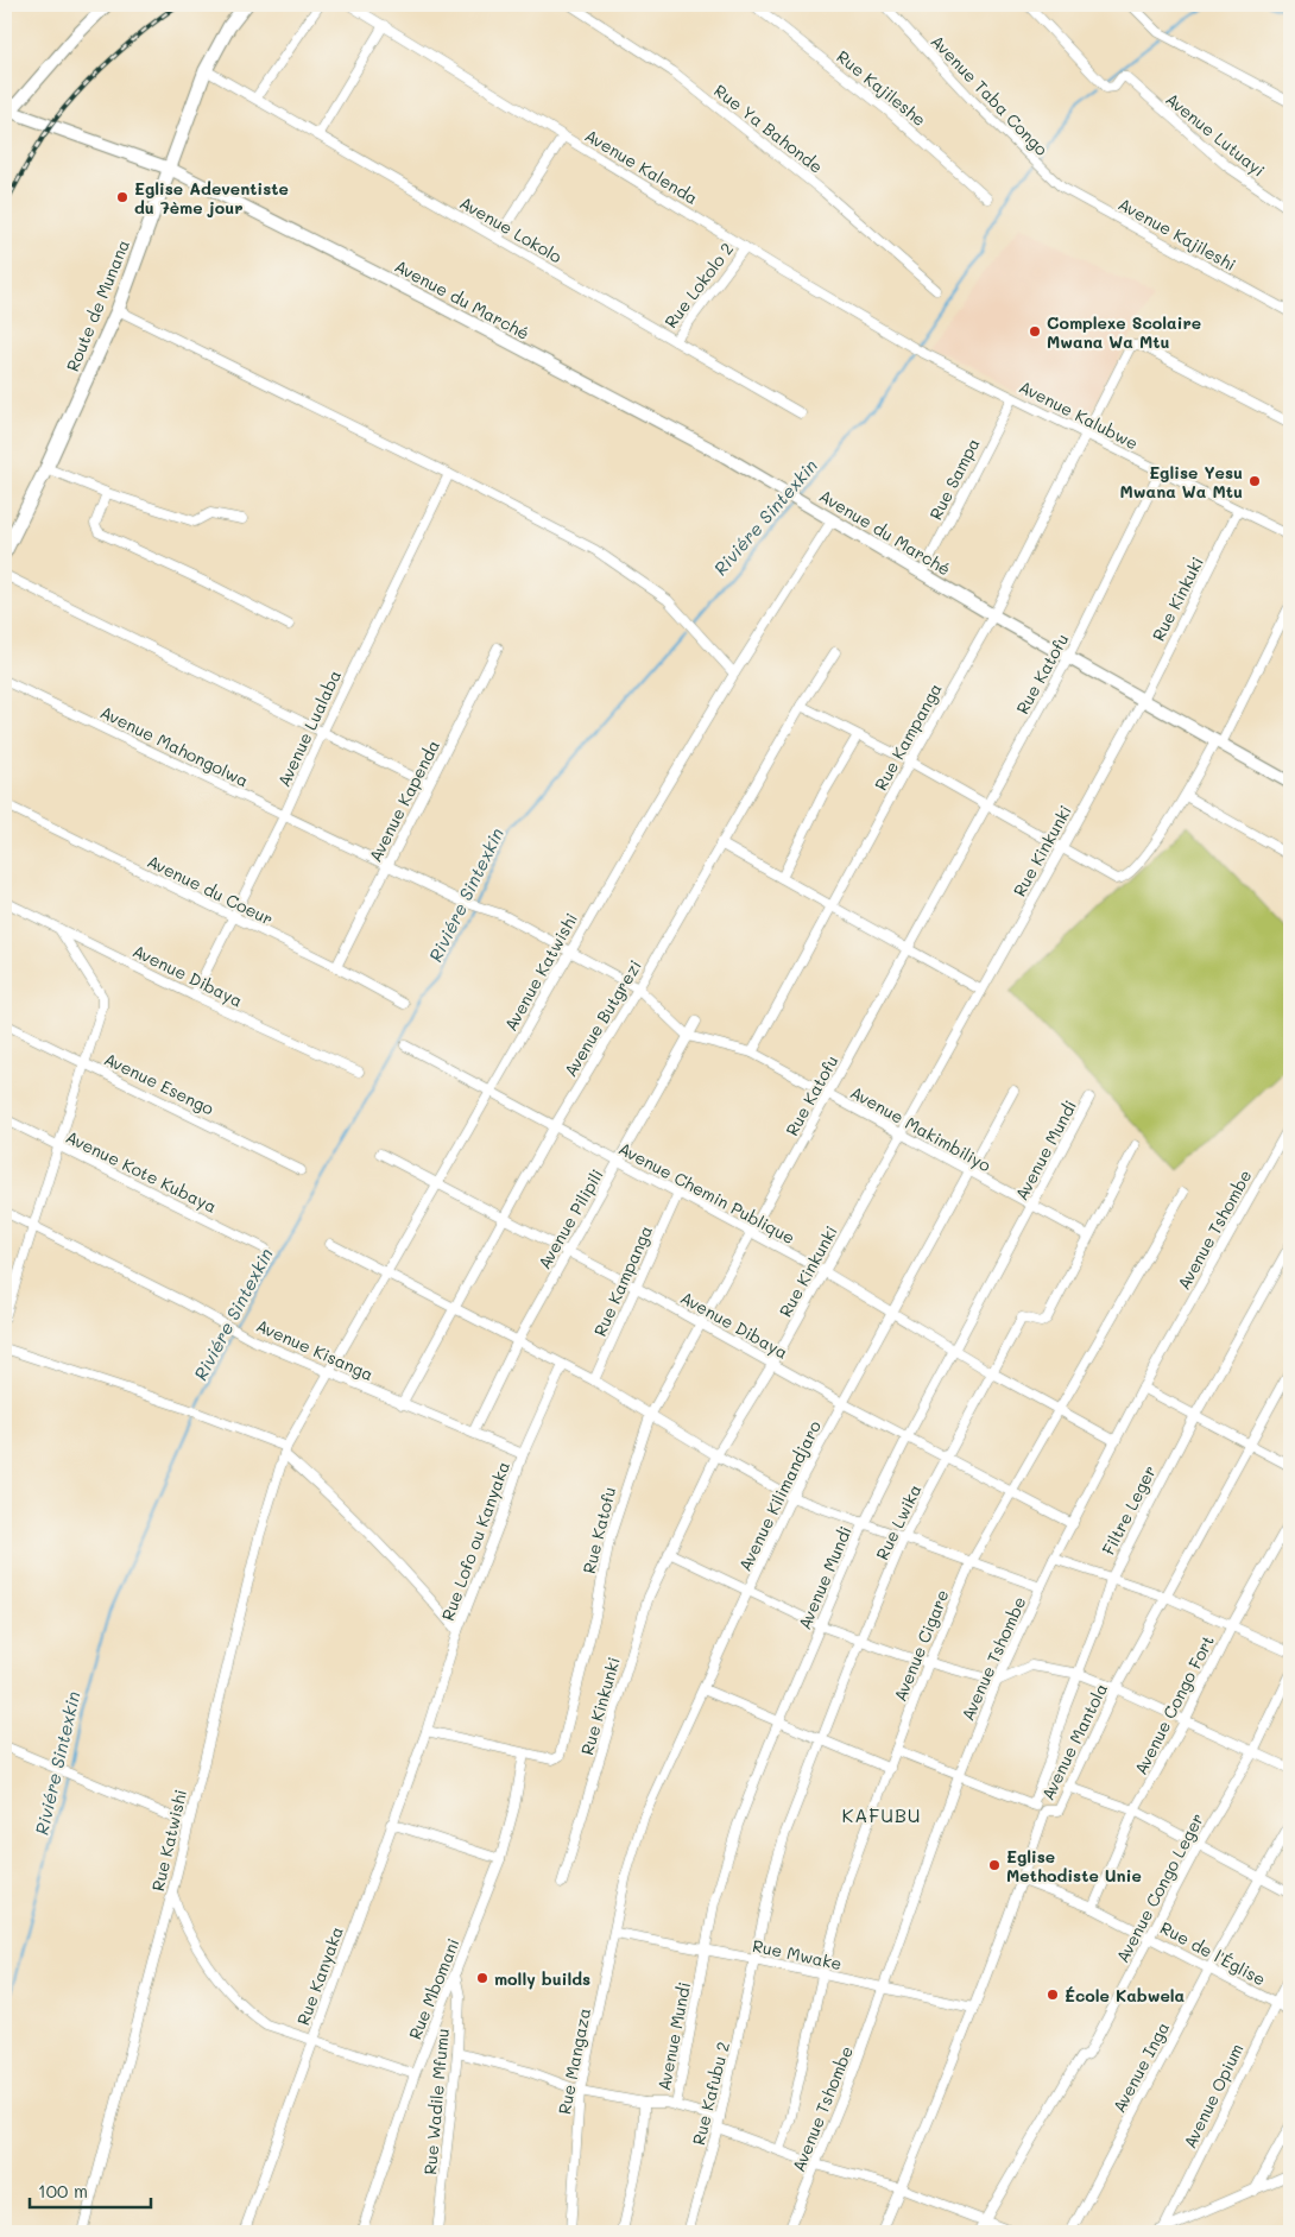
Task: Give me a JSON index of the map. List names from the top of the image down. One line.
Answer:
{"streets":{"main road":["Route de Munana"],"street":["Rue Kajileshe","Avenue Taba Congo","Rue Ya Bahonde","Avenue Lutuayi","Avenue Kalenda","Avenue Lokolo","Avenue Kajileshi","Rue Lokolo 2","Avenue du Marché","Avenue Kalubwe","Rue Sampa","Rue Kinkuki","Rue Katofu","Avenue Lualaba","Rue Kampanga","Avenue Mahongolwa","Avenue Kapenda","Rue Kinkunki","Avenue du Coeur","Avenue Katwishi","Avenue Dibaya","Avenue Butgrezi","Avenue Esengo","Avenue Makimbiliyo","Avenue Mundi","Avenue Kote Kubaya","Avenue Chemin Publique","Avenue Pilipili","Avenue Tshombe","Avenue Kisanga","Avenue Kilimandjaro","Filtre Leger","Rue Lwika","Rue Lofo ou Kanyaka","Avenue Cigare","Avenue Congo Fort","Avenue Mantola","Rue Katwishi","Avenue Congo Leger","Rue de l'Église","Rue Mwake","Rue Kanyaka","Rue Mbomani","Rue Mangaza","Avenue Inga","Rue Kafubu 2","Avenue Opium","Rue Wadile Mfumu"]},"crossings":[["Avenue Taba Congo","Avenue Kajileshi"],["Avenue Kalenda","Rue Lokolo 2"],["Avenue Kalenda","Avenue Kalubwe"],["Avenue Lokolo","Rue Lokolo 2"],["Avenue Lokolo","Route de Munana"],["Avenue du Marché","Route de Munana"],["Avenue du Marché","Rue Sampa"],["Avenue du Marché","Rue Kinkuki"],["Avenue du Marché","Rue Katofu"],["Avenue du Marché","Rue Kampanga"],["Avenue du Marché","Rue Kinkunki"],["Avenue du Marché","Avenue Katwishi"],["Avenue Kalubwe","Rue Sampa"],["Avenue Kalubwe","Rue Kinkuki"],["Avenue Kalubwe","Rue Katofu"],["Avenue Kalubwe","Rue Kampanga"],["Rue Kinkuki","Rue Kinkunki"],["Rue Katofu","Avenue Dibaya"],["Rue Katofu","Avenue Makimbiliyo"],["Rue Katofu","Avenue Chemin Publique"],["Rue Katofu","Rue Mbomani"],["Avenue Lualaba","Avenue Mahongolwa"],["Avenue Lualaba","Avenue du Coeur"],["Avenue Lualaba","Avenue Dibaya"],["Rue Kampanga","Avenue Dibaya"],["Rue Kampanga","Avenue Makimbiliyo"],["Rue Kampanga","Avenue Chemin Publique"],["Avenue Mahongolwa","Avenue Kapenda"],["Avenue Mahongolwa","Avenue Makimbiliyo"],["Avenue Kapenda","Avenue du Coeur"],["Rue Kinkunki","Avenue Dibaya"],["Rue Kinkunki","Avenue Makimbiliyo"],["Rue Kinkunki","Avenue Chemin Publique"],["Avenue Katwishi","Avenue Dibaya"],["Avenue Katwishi","Avenue Makimbiliyo"],["Avenue Katwishi","Avenue Chemin Publique"],["Avenue Katwishi","Avenue Kisanga"],["Avenue Katwishi","Rue Katwishi"],["Avenue Dibaya","Avenue Butgrezi"],["Avenue Dibaya","Avenue Mundi"],["Avenue Dibaya","Avenue Pilipili"],["Avenue Dibaya","Avenue Tshombe"],["Avenue Dibaya","Avenue Kilimandjaro"],["Avenue Dibaya","Rue Lwika"],["Avenue Dibaya","Avenue Cigare"],["Avenue Butgrezi","Avenue Makimbiliyo"],["Avenue Butgrezi","Avenue Chemin Publique"],["Avenue Butgrezi","Avenue Kisanga"],["Avenue Makimbiliyo","Avenue Mundi"],["Avenue Makimbiliyo","Avenue Pilipili"],["Avenue Makimbiliyo","Avenue Kilimandjaro"],["Avenue Makimbiliyo","Rue Lwika"],["Avenue Mundi","Avenue Chemin Publique"],["Avenue Mundi","Rue Mwake"],["Avenue Chemin Publique","Avenue Pilipili"],["Avenue Chemin Publique","Avenue Tshombe"],["Avenue Chemin Publique","Avenue Kilimandjaro"],["Avenue Chemin Publique","Rue Lwika"],["Avenue Chemin Publique","Avenue Cigare"],["Avenue Pilipili","Avenue Kisanga"],["Avenue Tshombe","Rue Mwake"],["Avenue Kisanga","Rue Lofo ou Kanyaka"],["Avenue Kilimandjaro","Rue Mwake"],["Avenue Kilimandjaro","Rue Mangaza"],["Rue Lwika","Rue Mwake"],["Rue Lwika","Rue Kafubu 2"],["Rue Lofo ou Kanyaka","Rue Kanyaka"],["Avenue Cigare","Rue Mwake"],["Avenue Congo Fort","Rue de l'Église"],["Avenue Mantola","Rue de l'Église"],["Avenue Mantola","Rue Mwake"],["Avenue Congo Leger","Rue de l'Église"],["Rue de l'Église","Avenue Inga"],["Rue de l'Église","Avenue Opium"],["Rue Mwake","Rue Mangaza"],["Rue Mwake","Rue Kafubu 2"],["Rue Mbomani","Rue Wadile Mfumu"]],"districts":["KAFUBU"],"water":["Riviére Sintexkin"],"places":["Eglise Adeventiste du 7ème jour","Complexe Scolaire Mwana Wa Mtu","Eglise Yesu Mwana Wa Mtu","Eglise Methodiste Unie","molly builds","École Kabwela"],"scale_bar":"100 m"}
